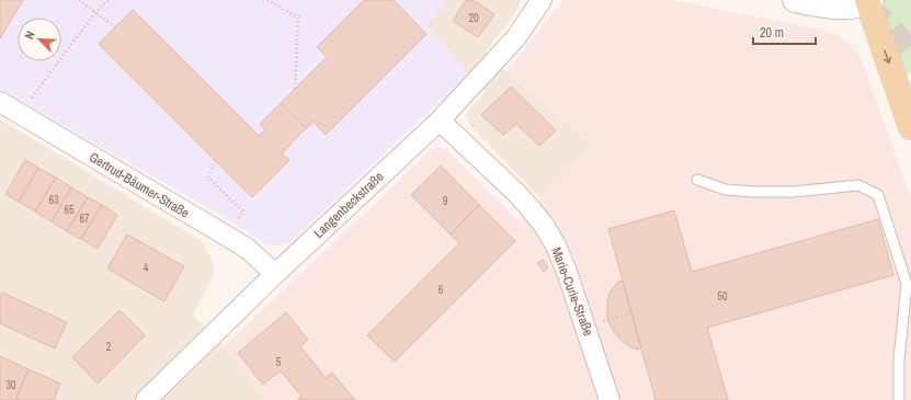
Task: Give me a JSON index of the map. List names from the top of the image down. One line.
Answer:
{"streets":{"street":["Gertrud-Bäumer-Straße","Langenbeckstraße","Marie-Curie-Straße"]},"crossings":[["Gertrud-Bäumer-Straße","Langenbeckstraße"],["Langenbeckstraße","Marie-Curie-Straße"]],"house_numbers":["20","63","9","65","67","4","6","50","2","5","30"],"scale_bar":"20 m","north":"top left"}
